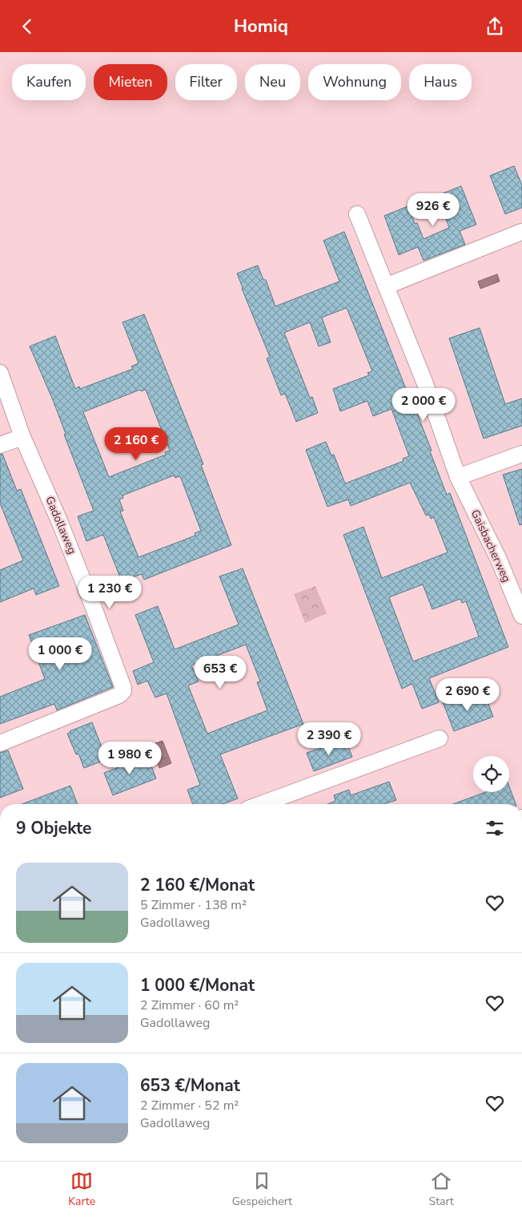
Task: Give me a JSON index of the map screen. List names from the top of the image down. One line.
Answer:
{"streets":{"street":["Gadollaweg","Gaisbacherweg"]},"page":{"header":"Homiq","chip":["Kaufen","Mieten","Filter","Neu","Wohnung","Haus"],"price":["926 €","2 000 €","2 160 €","1 230 €","1 000 €","653 €","2 690 €","2 390 €","1 980 €"],"heading":"9 Objekte","list":[{"name":"2 160 €/Monat","note":"5 Zimmer · 138 m² · Gadollaweg"},{"name":"1 000 €/Monat","note":"2 Zimmer · 60 m² · Gadollaweg"},{"name":"653 €/Monat","note":"2 Zimmer · 52 m² · Gadollaweg"}],"tabs":["Karte","Gespeichert","Start"]}}
